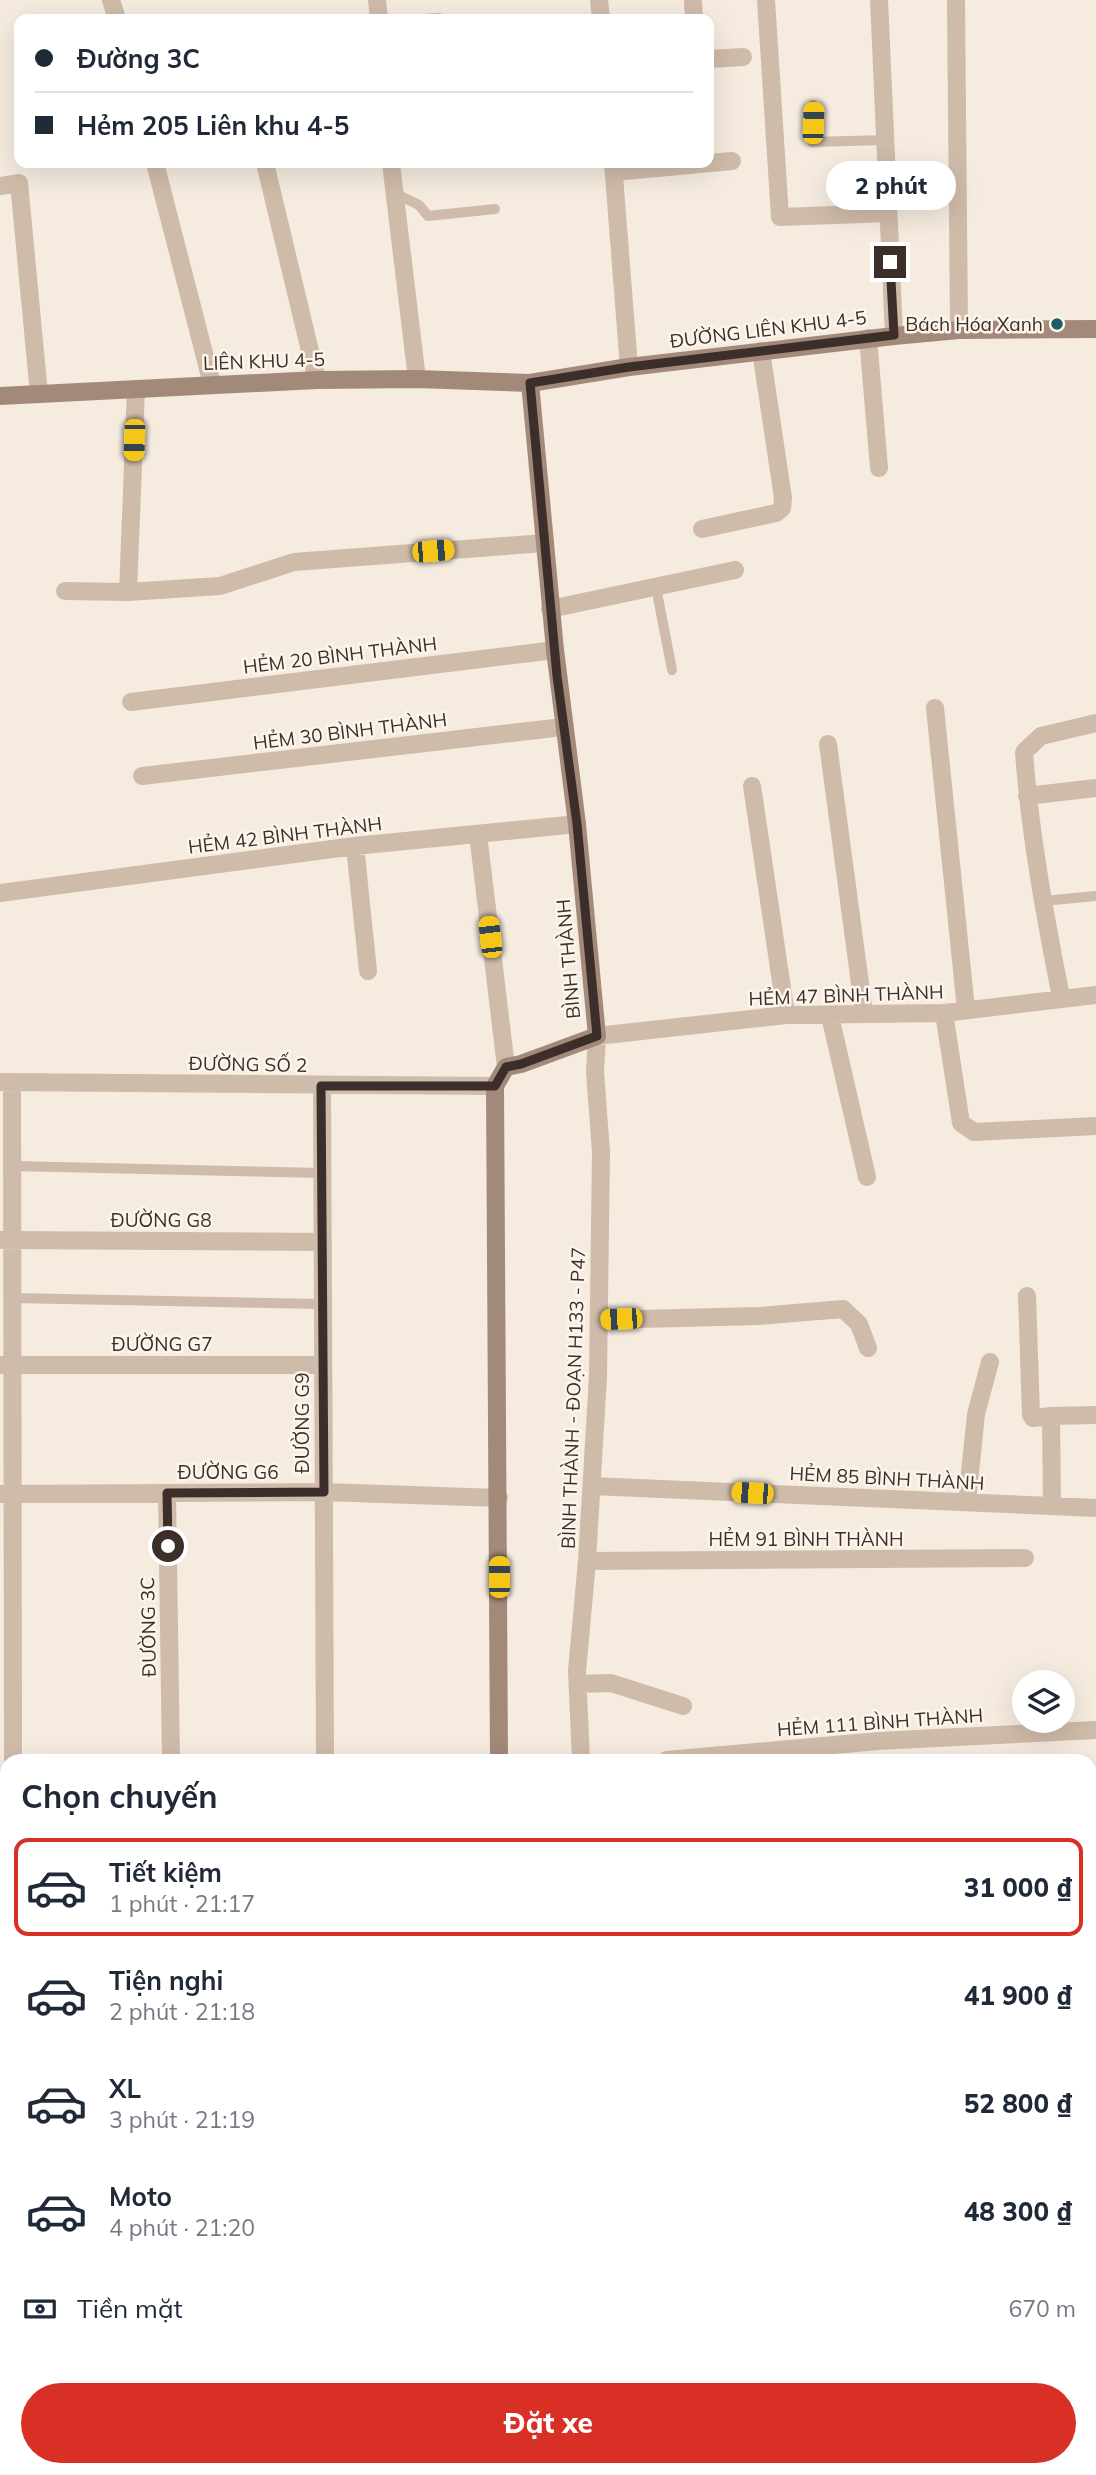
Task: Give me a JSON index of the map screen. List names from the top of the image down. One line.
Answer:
{"streets":{"street":["ĐƯỜNG LIÊN KHU 4-5","LIÊN KHU 4-5","HẺM 20 BÌNH THÀNH","HẺM 30 BÌNH THÀNH","HẺM 42 BÌNH THÀNH","BÌNH THÀNH","HẺM 47 BÌNH THÀNH","ĐƯỜNG SỐ 2","ĐƯỜNG G8","ĐƯỜNG G7","BÌNH THÀNH - ĐOẠN H133 - P47","ĐƯỜNG G9","ĐƯỜNG G6","HẺM 85 BÌNH THÀNH","HẺM 91 BÌNH THÀNH","ĐƯỜNG 3C","HẺM 111 BÌNH THÀNH"]},"crossings":[["ĐƯỜNG LIÊN KHU 4-5","LIÊN KHU 4-5"],["ĐƯỜNG LIÊN KHU 4-5","BÌNH THÀNH"],["LIÊN KHU 4-5","BÌNH THÀNH"],["HẺM 20 BÌNH THÀNH","BÌNH THÀNH"],["HẺM 30 BÌNH THÀNH","BÌNH THÀNH"],["HẺM 42 BÌNH THÀNH","BÌNH THÀNH"],["BÌNH THÀNH","HẺM 47 BÌNH THÀNH"],["BÌNH THÀNH","BÌNH THÀNH - ĐOẠN H133 - P47"],["HẺM 47 BÌNH THÀNH","BÌNH THÀNH - ĐOẠN H133 - P47"],["ĐƯỜNG SỐ 2","ĐƯỜNG G9"],["ĐƯỜNG G8","ĐƯỜNG G9"],["ĐƯỜNG G7","ĐƯỜNG G9"],["BÌNH THÀNH - ĐOẠN H133 - P47","HẺM 85 BÌNH THÀNH"],["BÌNH THÀNH - ĐOẠN H133 - P47","HẺM 91 BÌNH THÀNH"],["ĐƯỜNG G9","ĐƯỜNG G6"],["ĐƯỜNG G6","ĐƯỜNG 3C"]],"places":["Bách Hóa Xanh"],"page":{"banner":["Đường 3C","Hẻm 205 Liên khu 4-5"],"bubble":"2 phút","heading":"Chọn chuyến","list":[{"name":"Tiết kiệm","note":"1 phút · 21:17","value":"31 000 ₫"},{"name":"Tiện nghi","note":"2 phút · 21:18","value":"41 900 ₫"},{"name":"XL","note":"3 phút · 21:19","value":"52 800 ₫"},{"name":"Moto","note":"4 phút · 21:20","value":"48 300 ₫"}],"pay":["Tiền mặt","670 m"],"buttons":"Đặt xe"}}
